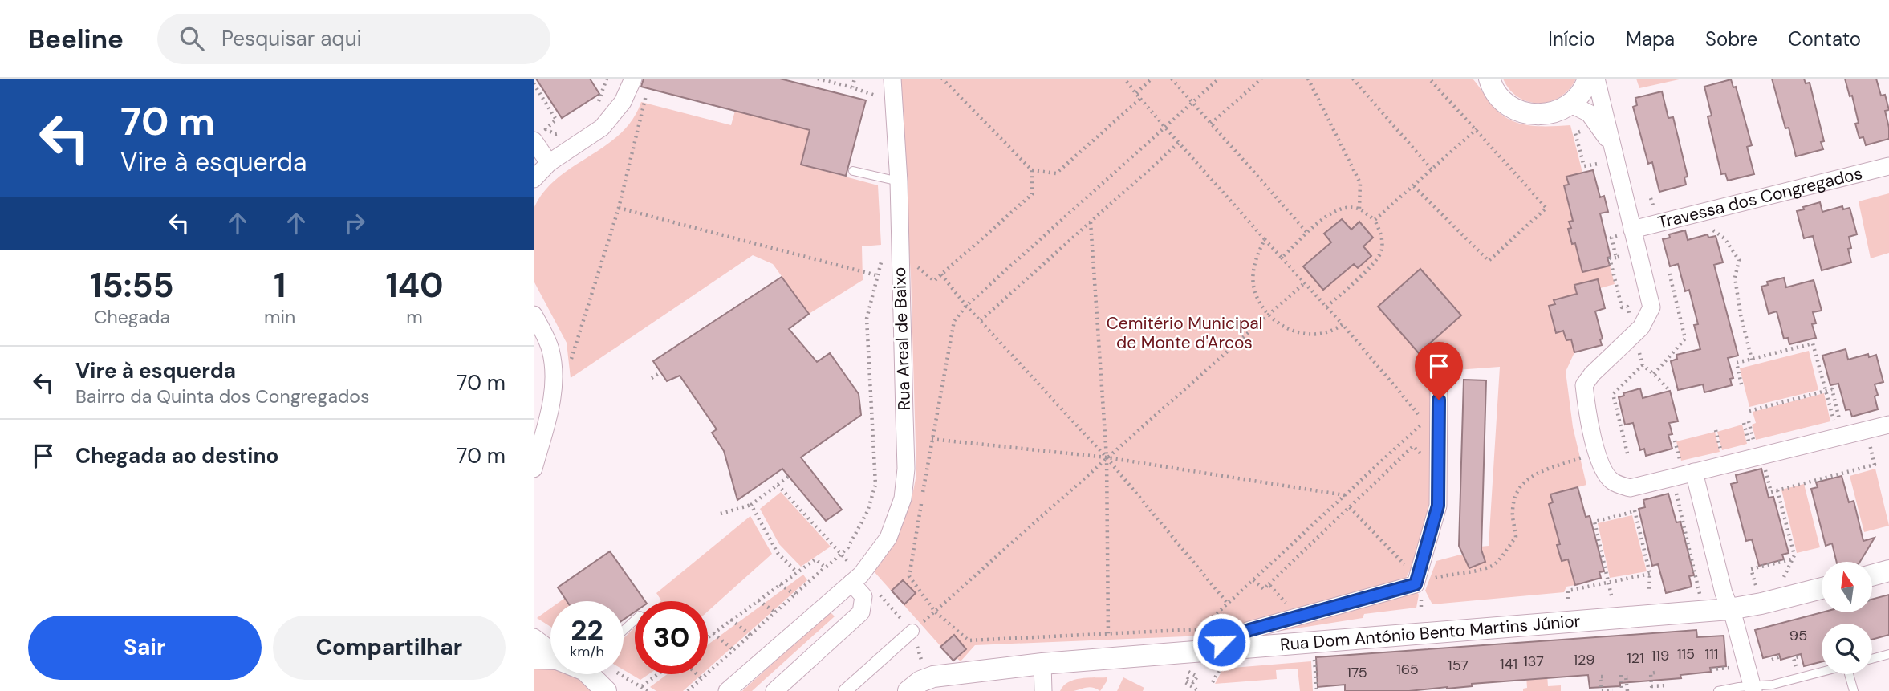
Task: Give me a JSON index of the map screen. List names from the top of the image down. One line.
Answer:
{"streets":{"street":["Travessa dos Congregados","Rua Areal de Baixo","Rua Dom António Bento Martins Júnior"]},"parks":["Cemitério Municipal de Monte d'Arcos"],"house_numbers":["95","115","111","119","121","129","137","141","157","165","175"],"north":"top","page":{"header":"Beeline","search":"Pesquisar aqui","nav":["Início","Mapa","Sobre","Contato"],"turn":["70 m","Vire à esquerda"],"eta":["15:55","Chegada","1","min","140","m"],"list":[{"name":"Vire à esquerda","note":"Bairro da Quinta dos Congregados","value":"70 m"},{"name":"Chegada ao destino","value":"70 m"}],"speed":"22 km/h","limit":"30","buttons":["Sair","Compartilhar"]}}
